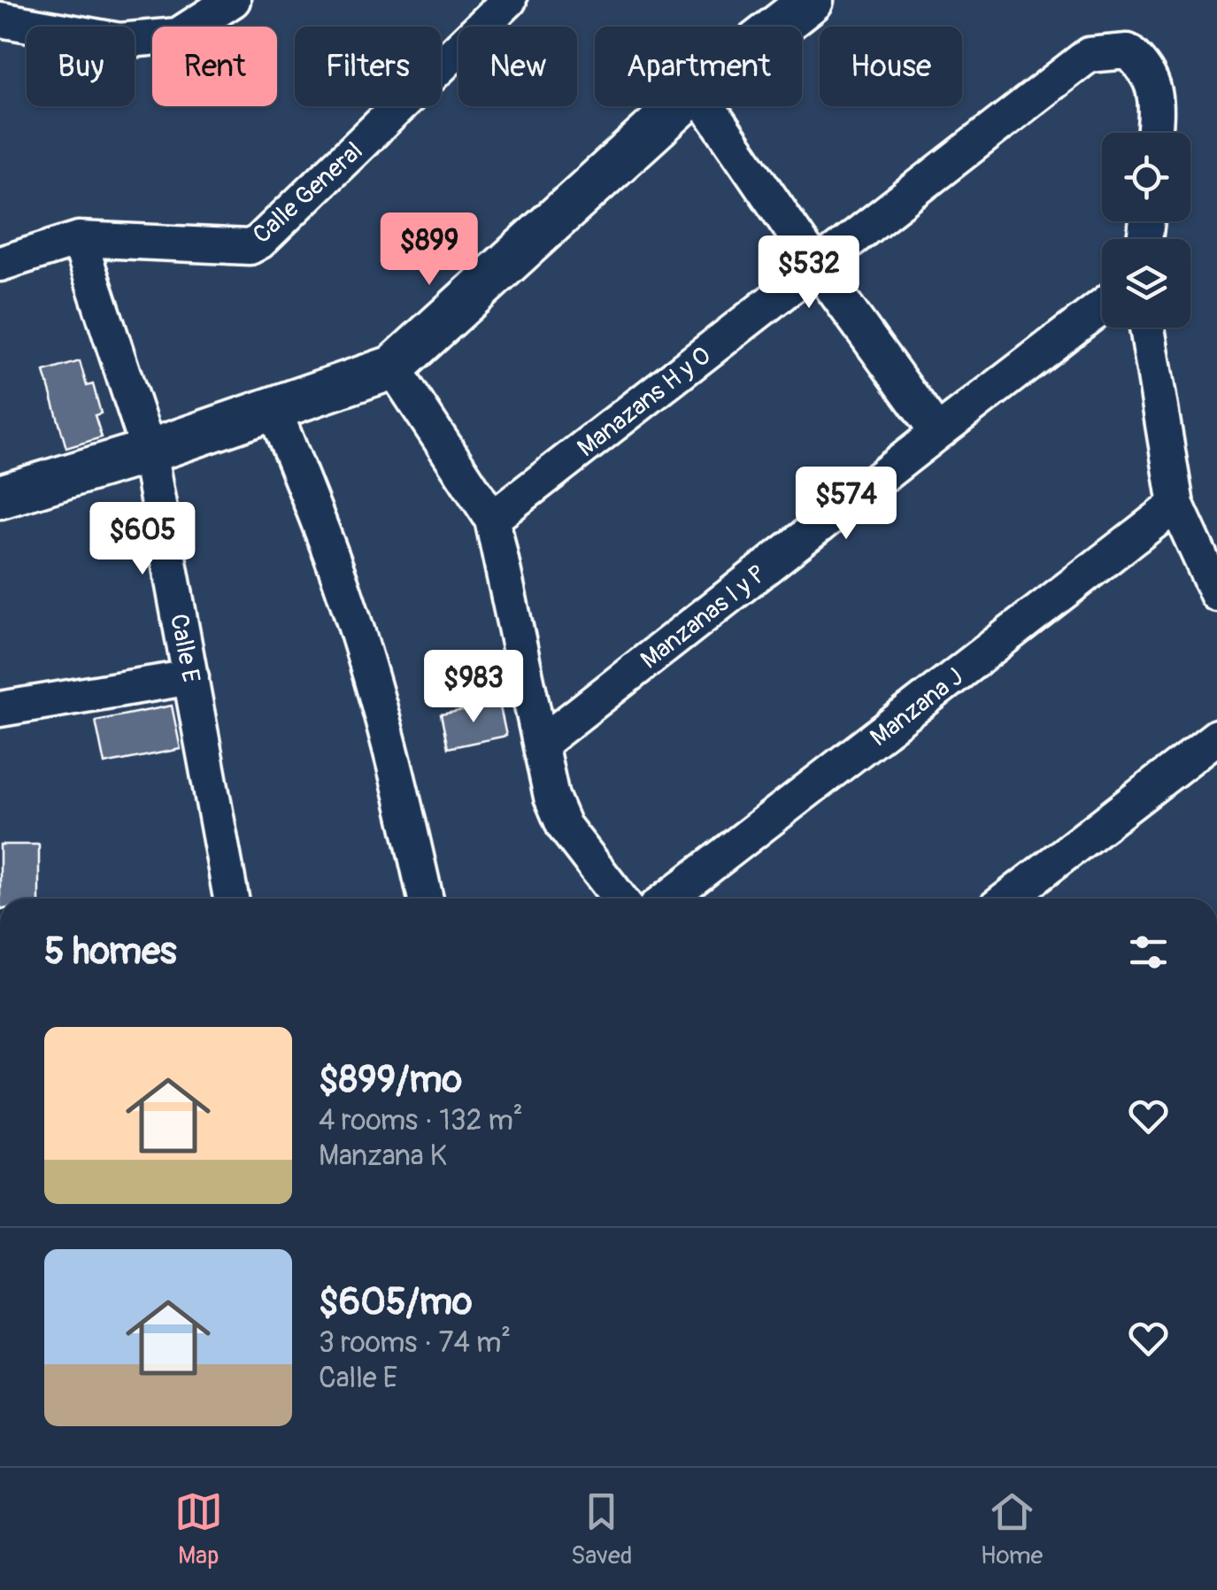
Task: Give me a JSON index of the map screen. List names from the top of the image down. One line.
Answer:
{"streets":{"street":["Calle General","Manazans H y O","Manzanas I y P","Calle E","Manzana J"]},"crossings":[["Calle General","Calle E"]],"page":{"chip":["Buy","Rent","Filters","New","Apartment","House"],"price":["$899","$532","$574","$605","$983"],"heading":"5 homes","list":[{"name":"$899/mo","note":"4 rooms · 132 m² · Manzana K"},{"name":"$605/mo","note":"3 rooms · 74 m² · Calle E"}],"tabs":["Map","Saved","Home"]}}
